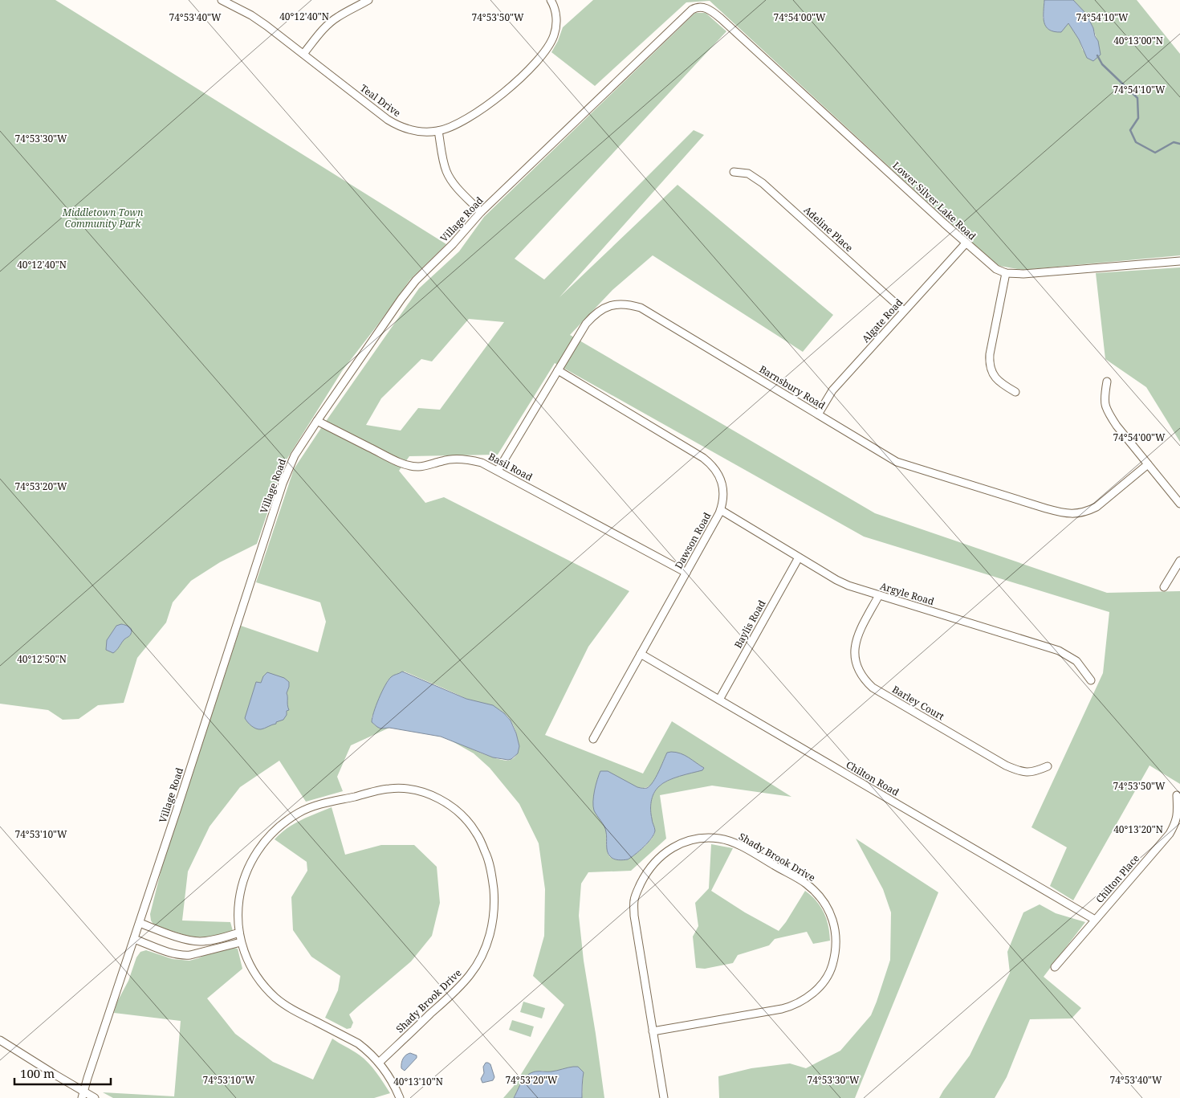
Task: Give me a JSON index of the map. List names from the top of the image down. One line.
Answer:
{"streets":{"street":["Teal Drive","Lower Silver Lake Road","Village Road","Adeline Place","Algate Road","Barnsbury Road","Basil Road","Dawson Road","Argyle Road","Baylis Road","Barley Court","Chilton Road","Shady Brook Drive","Chilton Place"]},"crossings":[["Lower Silver Lake Road","Village Road"],["Lower Silver Lake Road","Algate Road"],["Village Road","Basil Road"],["Adeline Place","Algate Road"],["Algate Road","Barnsbury Road"],["Barnsbury Road","Basil Road"],["Barnsbury Road","Dawson Road"],["Basil Road","Dawson Road"],["Dawson Road","Argyle Road"],["Dawson Road","Chilton Road"],["Argyle Road","Baylis Road"],["Argyle Road","Barley Court"],["Baylis Road","Chilton Road"],["Chilton Road","Chilton Place"]],"parks":["Middletown Town Community Park"],"scale_bar":"100 m","coordinates":["40°12'40\"N","74°53'50\"W","74°54'00\"W","74°53'40\"W","74°54'10\"W","40°13'00\"N","74°53'30\"W","74°53'20\"W","40°12'50\"N","40°13'20\"N","74°53'10\"W","40°13'10\"N"]}
